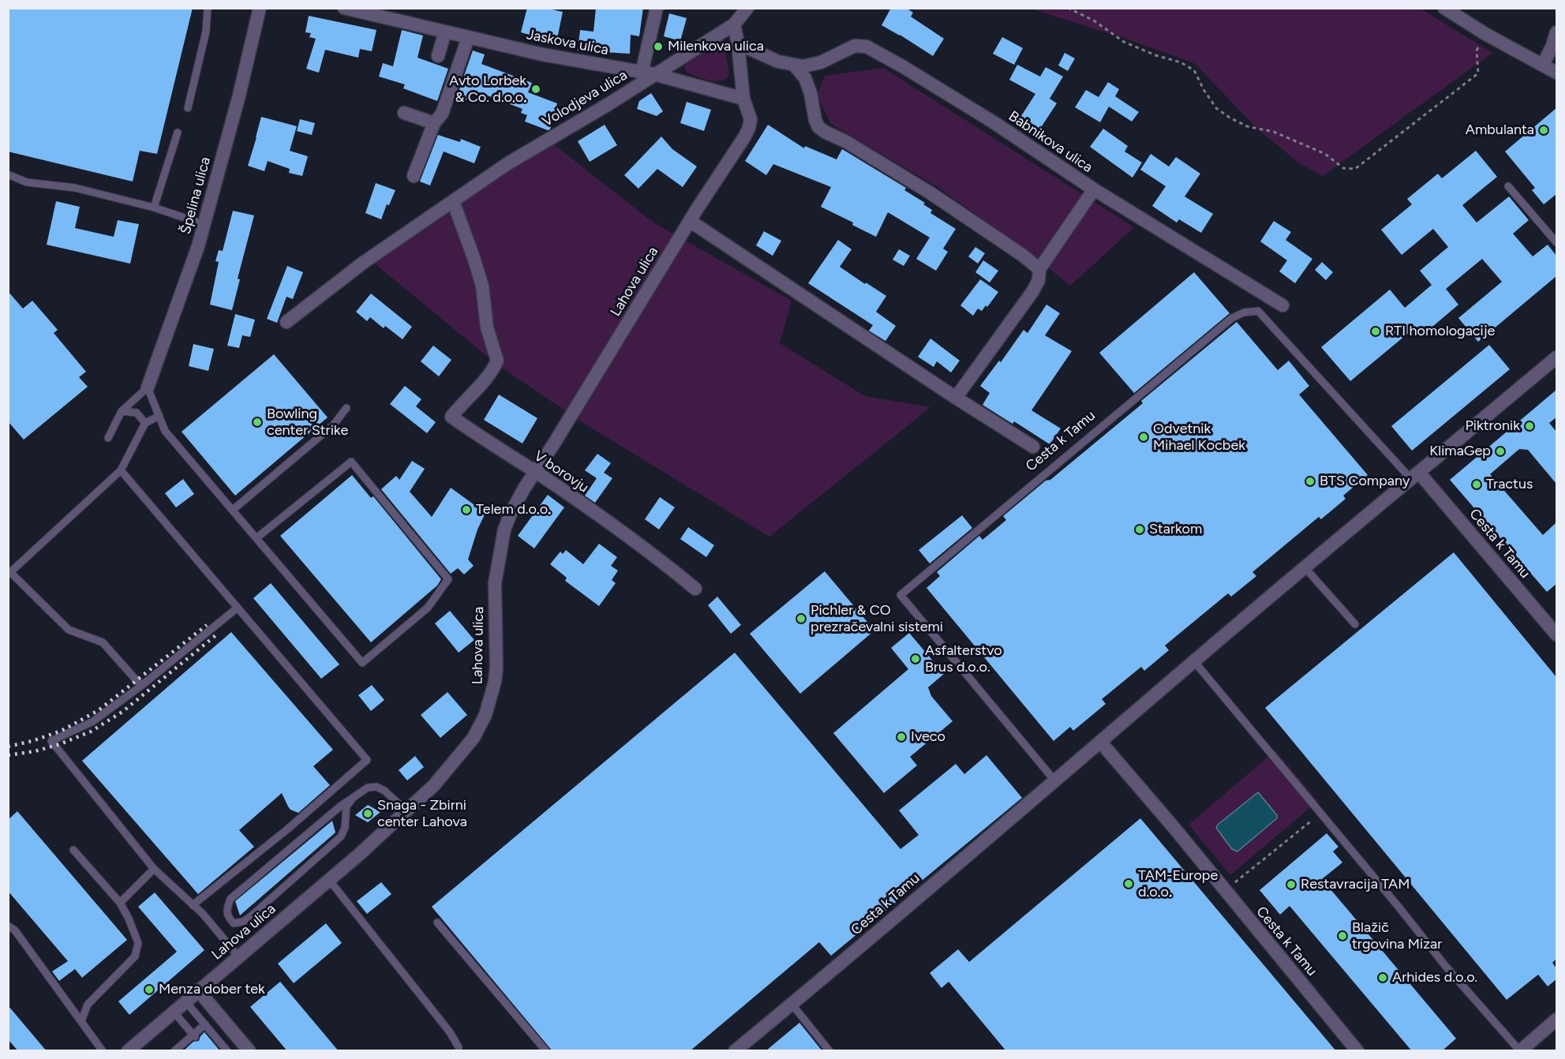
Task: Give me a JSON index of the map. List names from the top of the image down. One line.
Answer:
{"streets":{"street":["Jaskova ulica","Volodjeva ulica","Babnikova ulica","Špelina ulica","Lahova ulica","Cesta k Tamu","V borovju"]},"crossings":[["Jaskova ulica","Volodjeva ulica"],["Jaskova ulica","Lahova ulica"],["Volodjeva ulica","V borovju"],["Lahova ulica","V borovju"]],"places":["Milenkova ulica","Avto Lorbek & Co. d.o.o.","Ambulanta","RTI homologacije","Bowling center Strike","Piktronik","Odvetnik Mihael Kocbek","KlimaGep","BTS Company","Tractus","Telem d.o.o.","Starkom","Pichler & CO prezračevalni sistemi","Asfalterstvo Brus d.o.o.","Iveco","Snaga - Zbirni center Lahova","TAM-Europe d.o.o.","Restavracija TAM","Blažič trgovina Mizar","Arhides d.o.o.","Menza dober tek"]}
